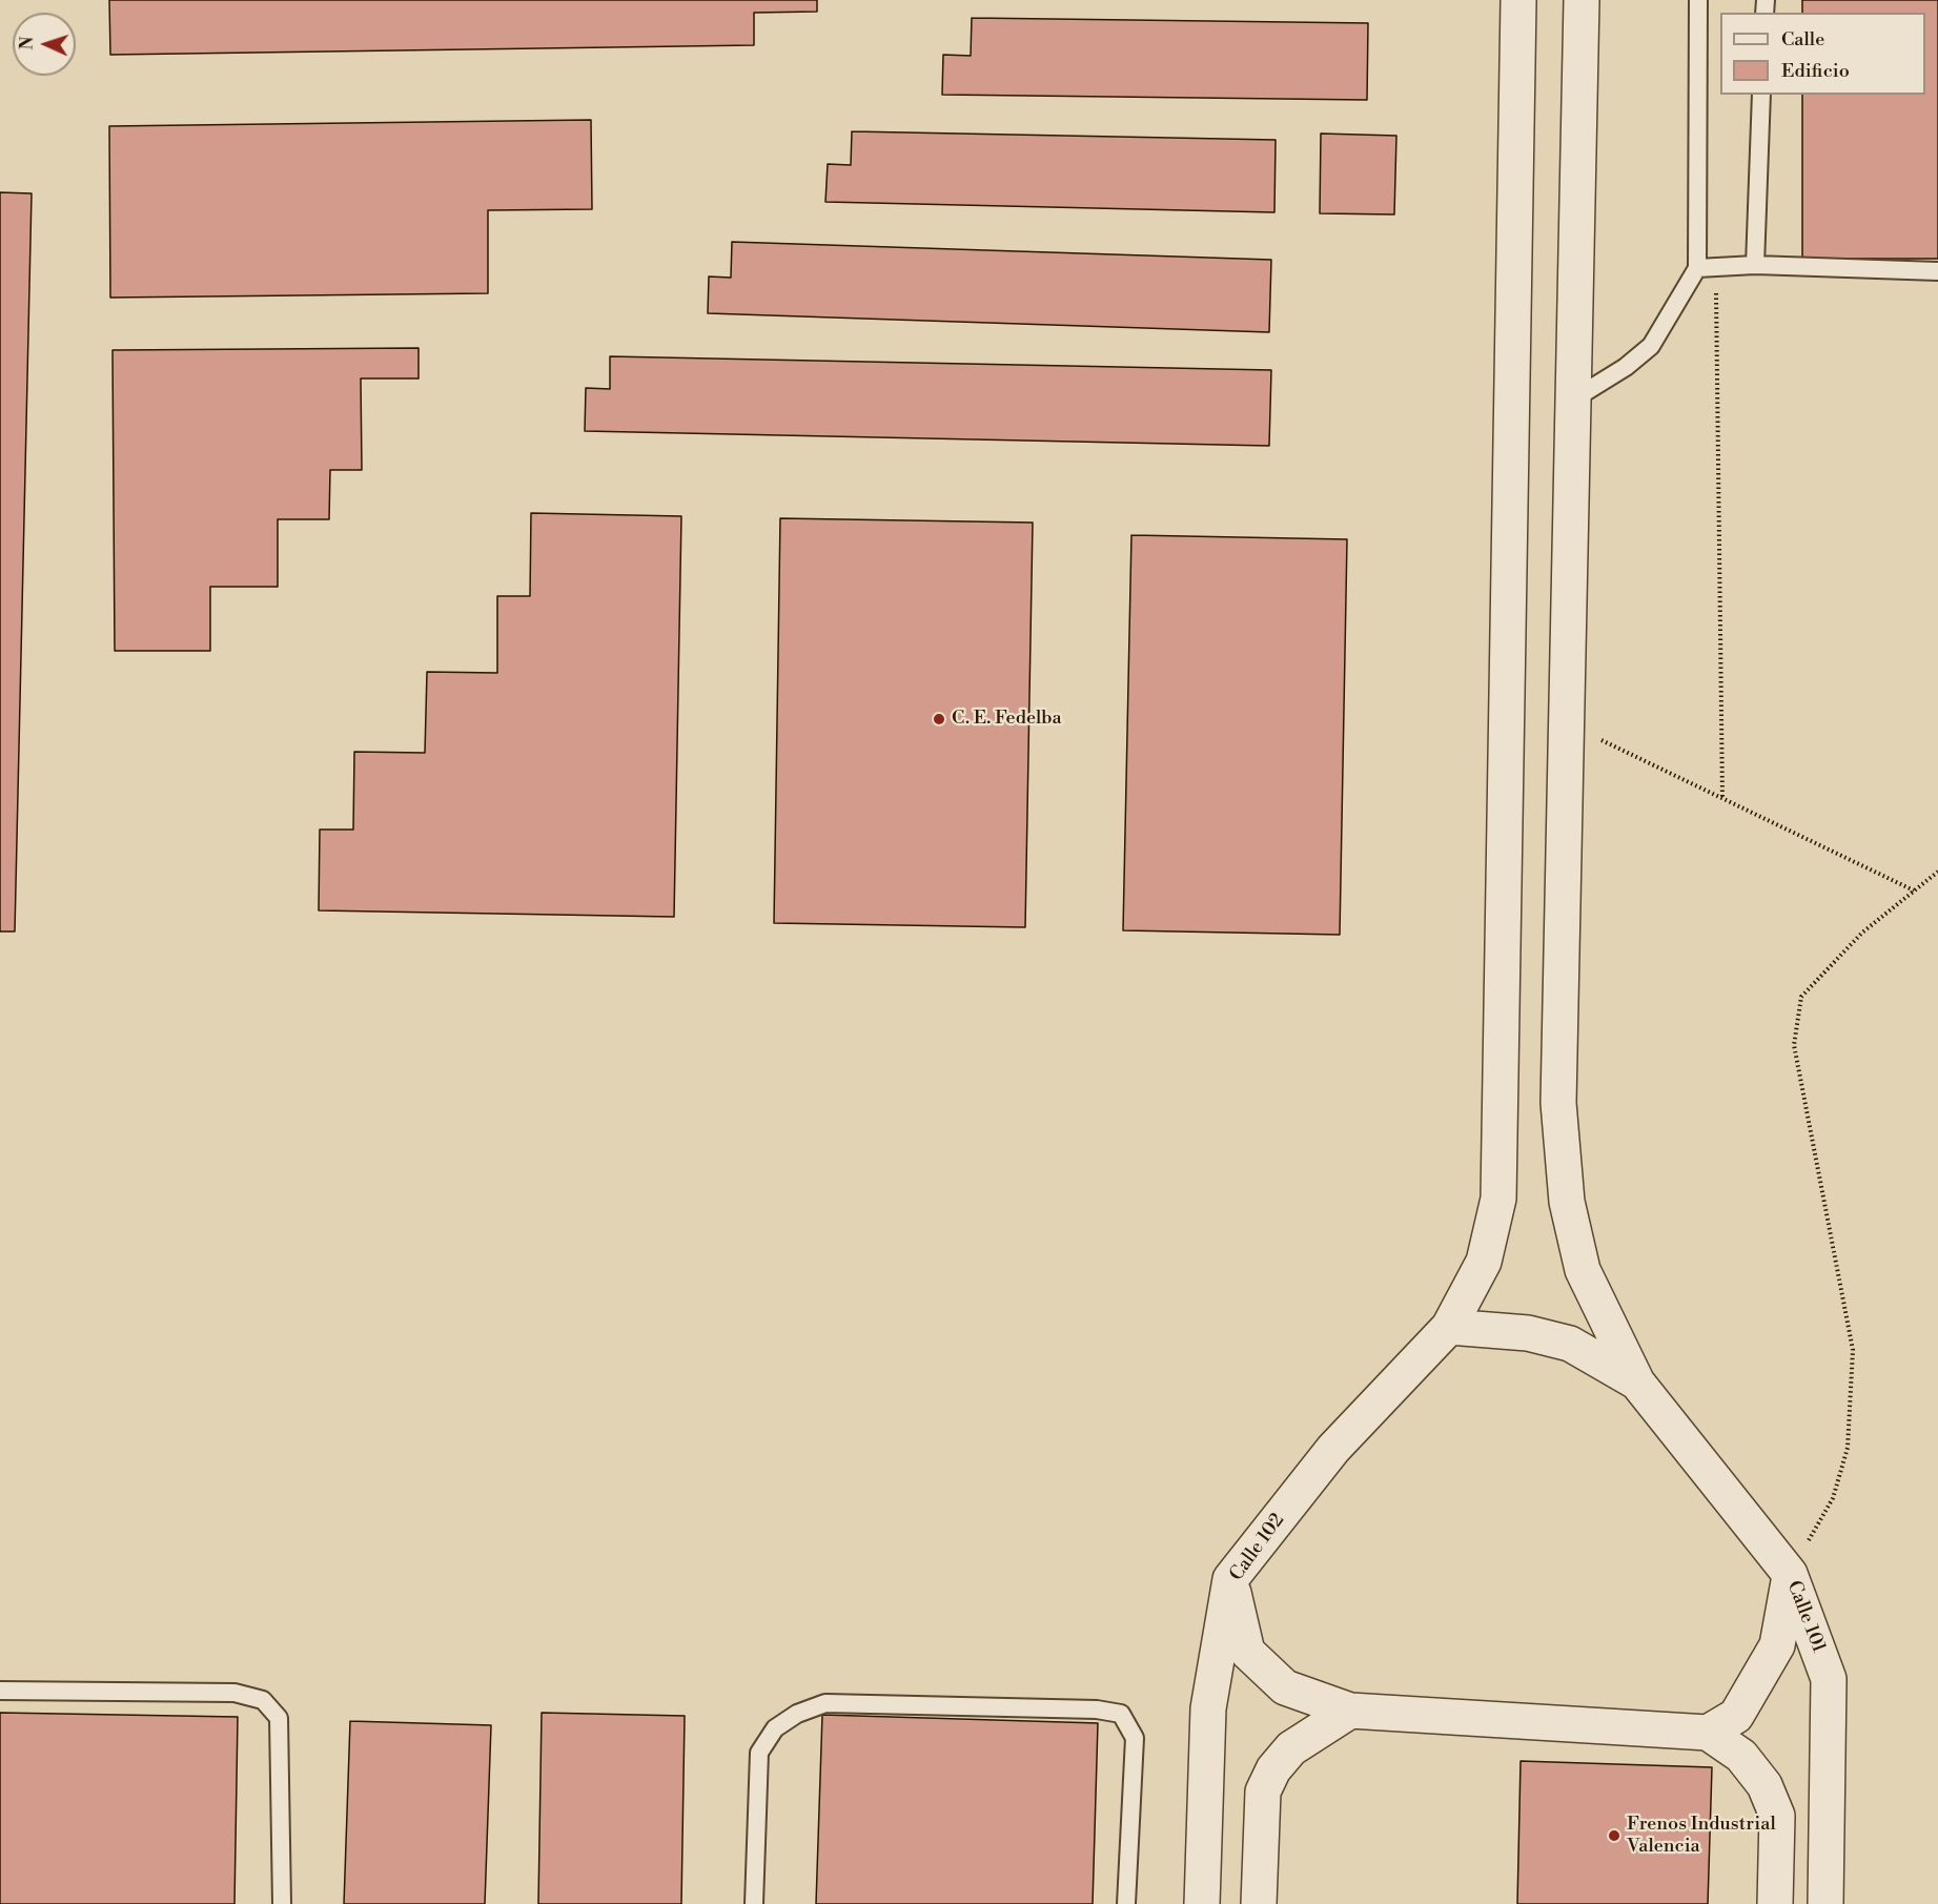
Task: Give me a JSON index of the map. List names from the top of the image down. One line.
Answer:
{"streets":{"street":["Calle 102","Calle 101"]},"places":["C. E. Fedelba","Frenos Industrial Valencia"],"legend":["Calle","Edificio"],"north":"left"}
